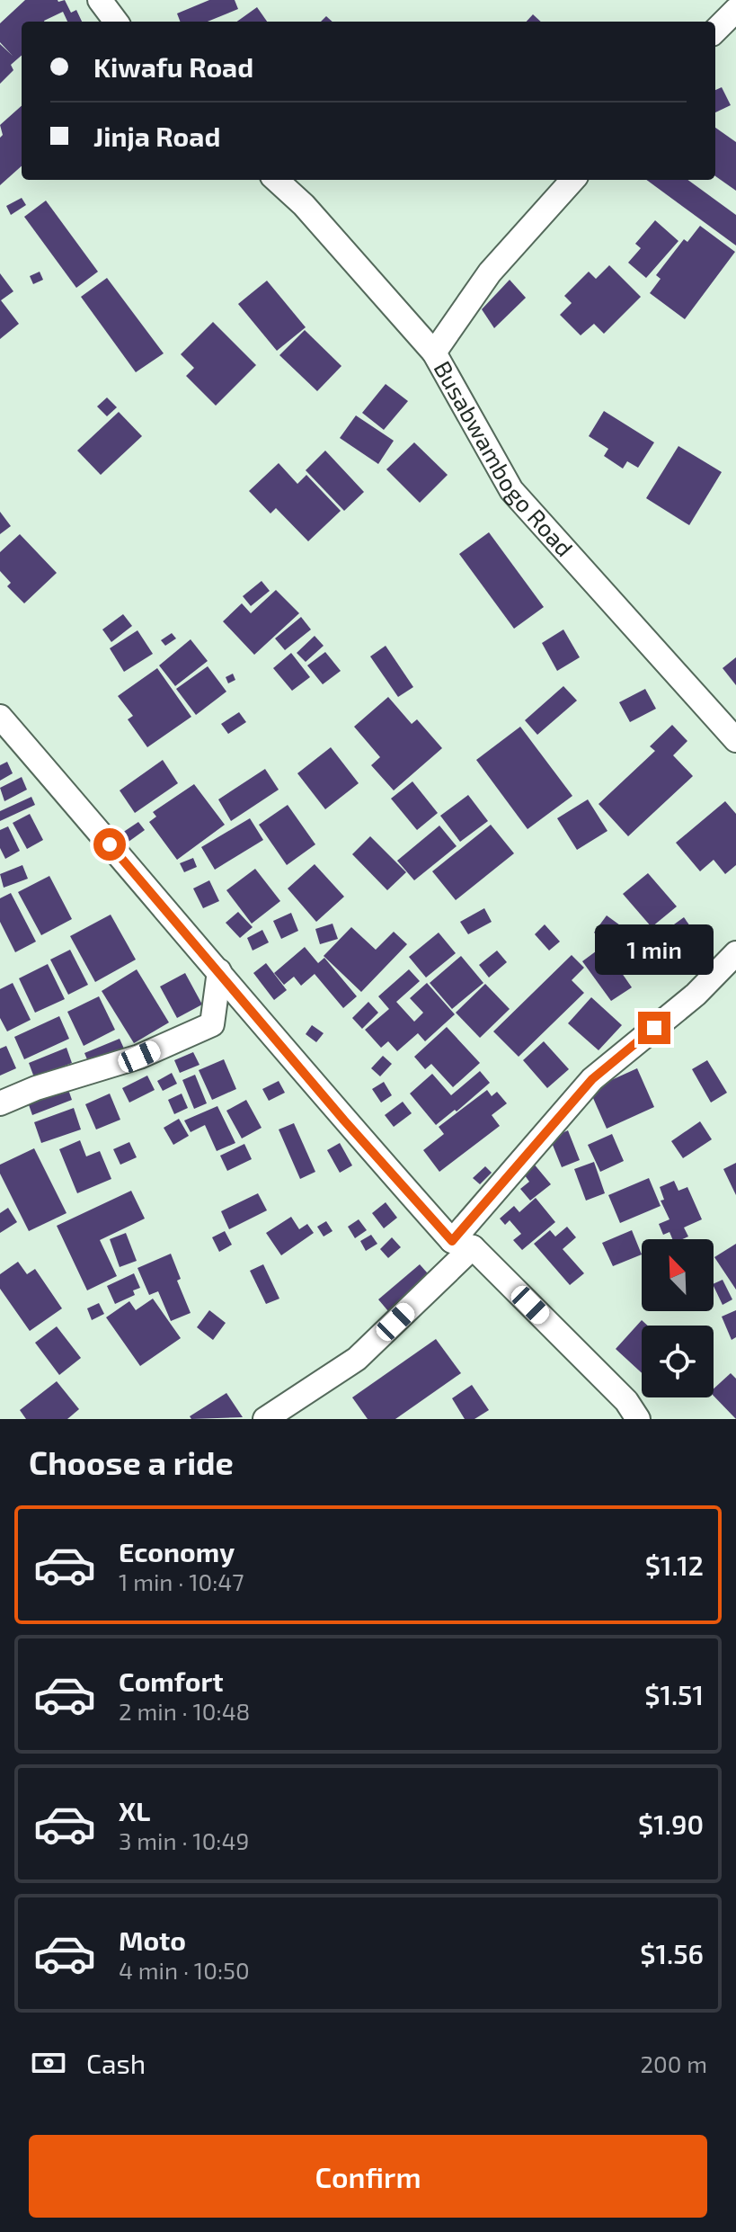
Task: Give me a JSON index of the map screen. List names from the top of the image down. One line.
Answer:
{"streets":{"street":["Busabwambogo Road"]},"north":"top left","page":{"banner":["Kiwafu Road","Jinja Road"],"bubble":"1 min","heading":"Choose a ride","list":[{"name":"Economy","note":"1 min · 10:47","value":"$1.12"},{"name":"Comfort","note":"2 min · 10:48","value":"$1.51"},{"name":"XL","note":"3 min · 10:49","value":"$1.90"},{"name":"Moto","note":"4 min · 10:50","value":"$1.56"}],"pay":["Cash","200 m"],"buttons":"Confirm"}}
